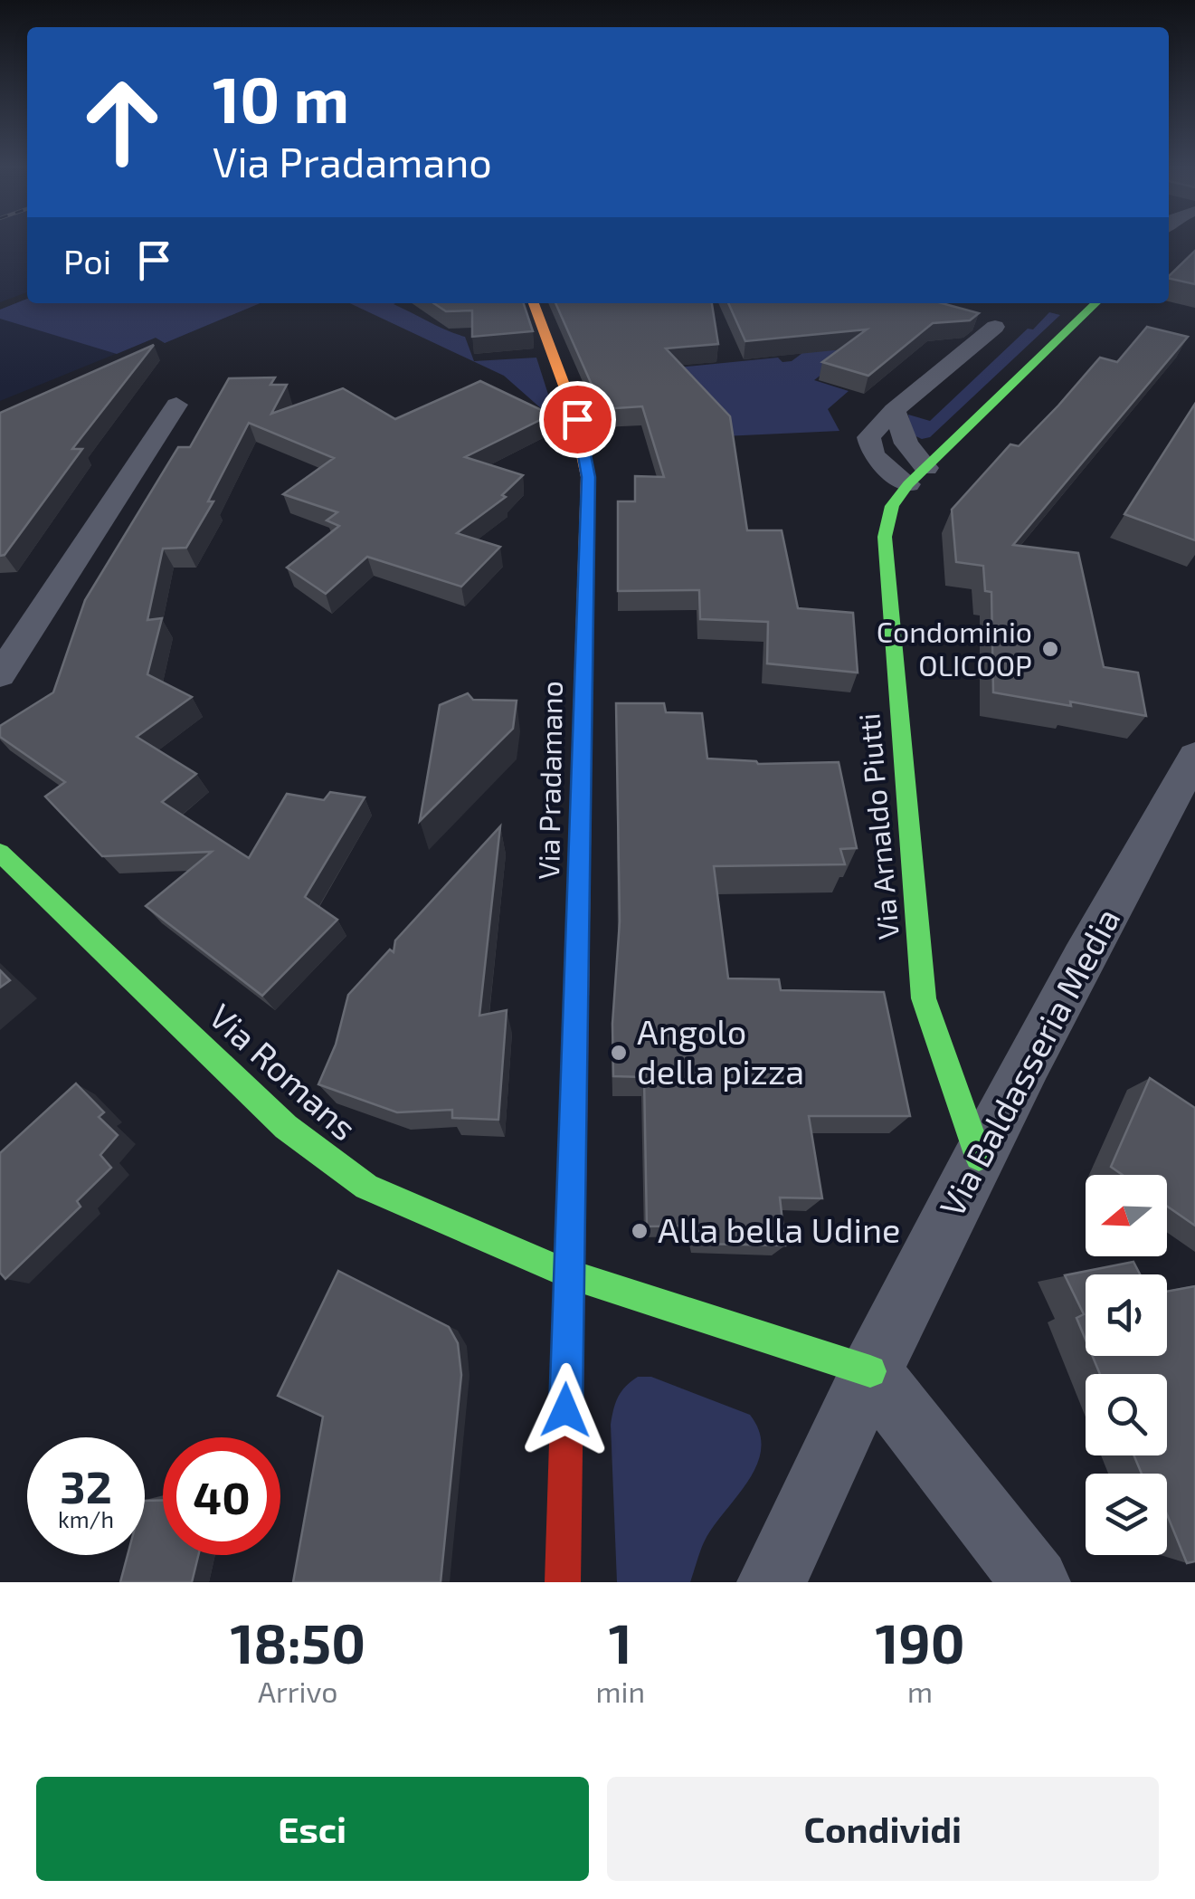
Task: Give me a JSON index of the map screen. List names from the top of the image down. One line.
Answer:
{"streets":{"street":["Via Pradamano","Via Arnaldo Piutti","Via Baldasseria Media","Via Romans"]},"crossings":[["Via Pradamano","Via Romans"],["Via Arnaldo Piutti","Via Baldasseria Media"],["Via Baldasseria Media","Via Romans"]],"places":["Condominio OLICOOP","Angolo della pizza","Alla bella Udine"],"north":"left","page":{"turn":["10 m","Via Pradamano"],"then":"Poi","speed":"32 km/h","limit":"40","eta":["18:50","Arrivo","1","min","190","m"],"buttons":["Esci","Condividi"]}}
